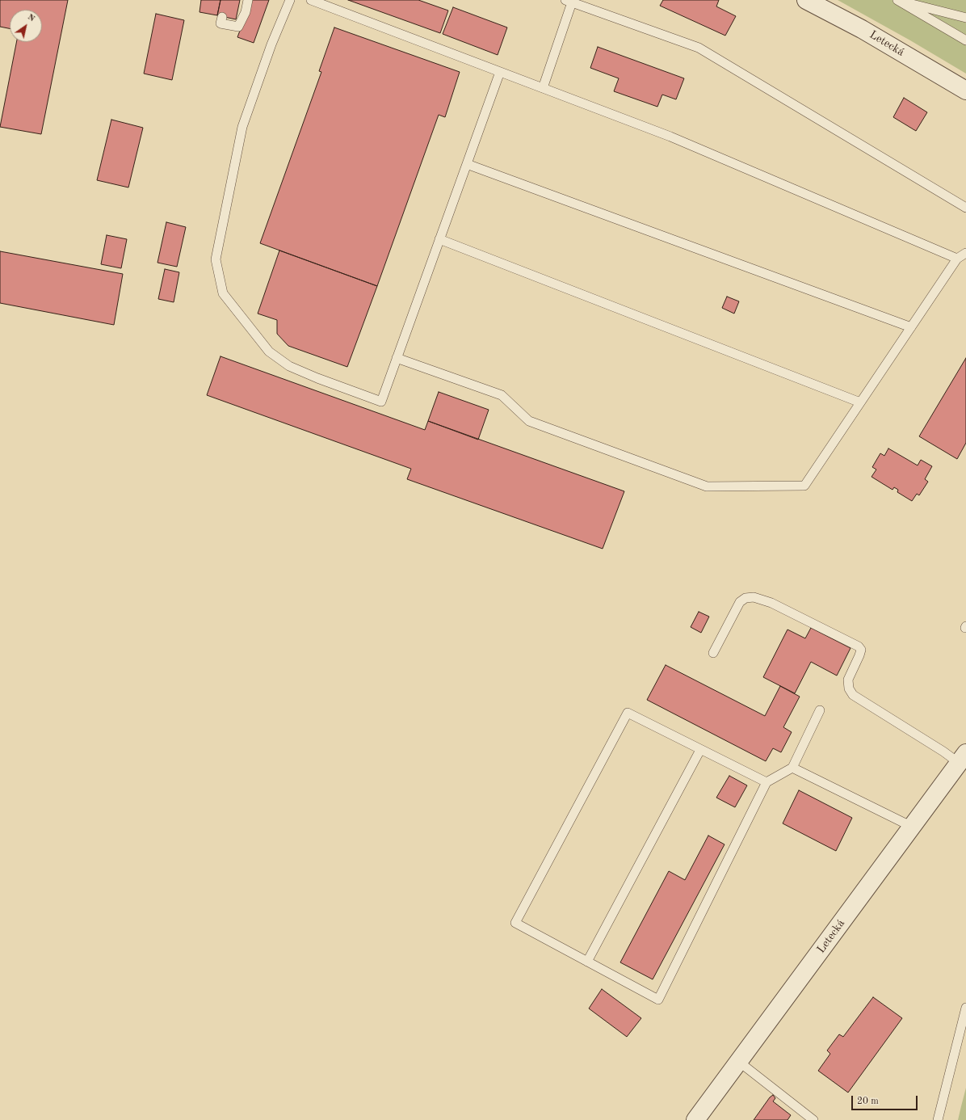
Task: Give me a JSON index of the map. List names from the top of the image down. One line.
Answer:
{"streets":{"street":["Letecká"]},"scale_bar":"20 m","north":"top right"}
